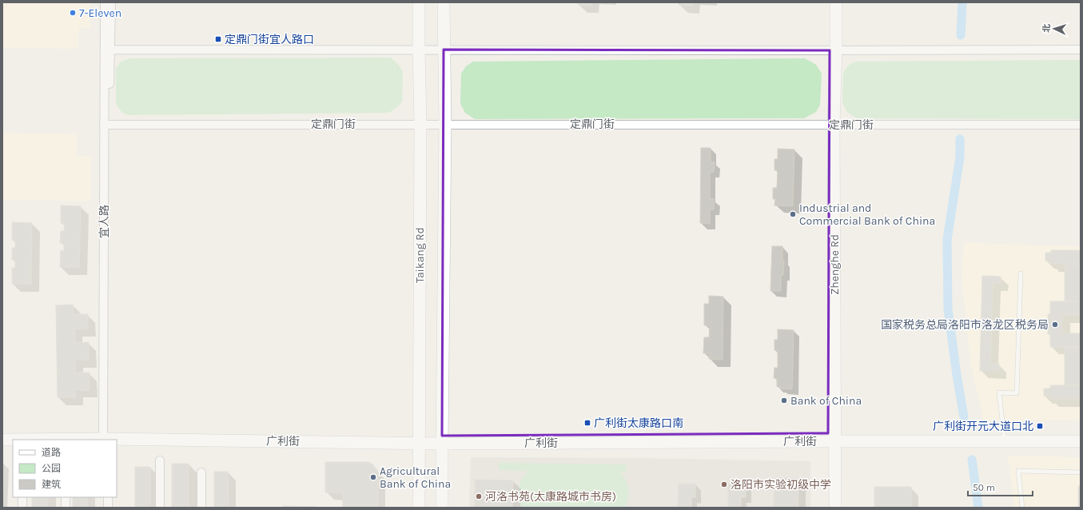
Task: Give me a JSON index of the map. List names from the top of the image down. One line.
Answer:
{"streets":{"street":["定鼎门街","宜人路","Taikang Rd","Zhenghe Rd","广利街"]},"crossings":[["定鼎门街","宜人路"],["定鼎门街","Taikang Rd"],["定鼎门街","Zhenghe Rd"],["宜人路","广利街"],["Taikang Rd","广利街"],["Zhenghe Rd","广利街"]],"places":{"other":["7-Eleven","Industrial and Commercial Bank of China","国家税务总局洛阳市洛龙区税务局","Bank of China","Agricultural Bank of China","洛阳市实验初级中学","河洛书苑(太康路城市书房)"],"transit":["定鼎门街宜人路口","广利街太康路口南","广利街开元大道口北"]},"legend":["道路","公园","建筑"],"scale_bar":"50 m","north":"left"}
